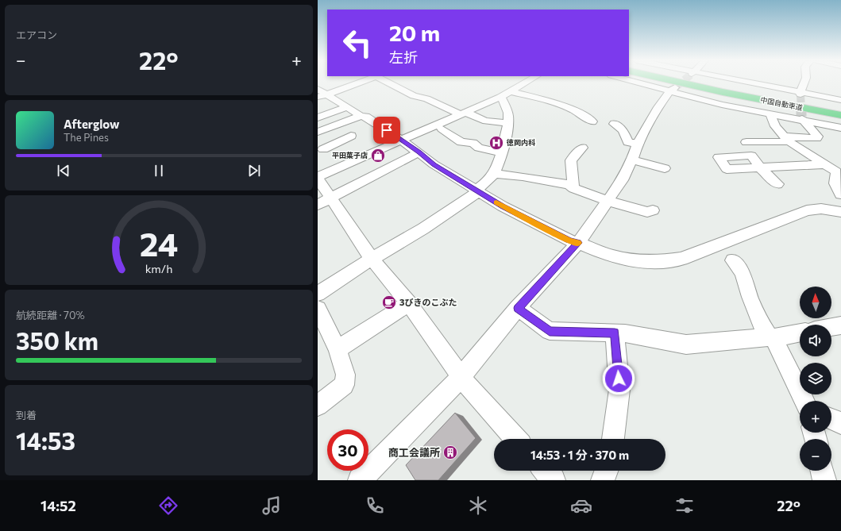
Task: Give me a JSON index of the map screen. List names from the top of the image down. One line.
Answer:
{"streets":{"highway":["中国自動車道"]},"places":{"hospital":["徳岡内科"],"shop":["平田菓子店"],"cafe":["3びきのこぶた"],"building":["商工会議所"]},"north":"top","page":{"tile":["エアコン",["航続距離 · 70%","350 km"],["到着","14:53"]],"turn":["20 m","左折"],"heat":["−","22°","+"],"song":["Afterglow","The Pines"],"map_buttons":["+","−"],"limit":"30","trip":"14:53 · 1 分 · 370 m","tabs":["14:52","22°"],"gauge":["24","km/h"]}}
